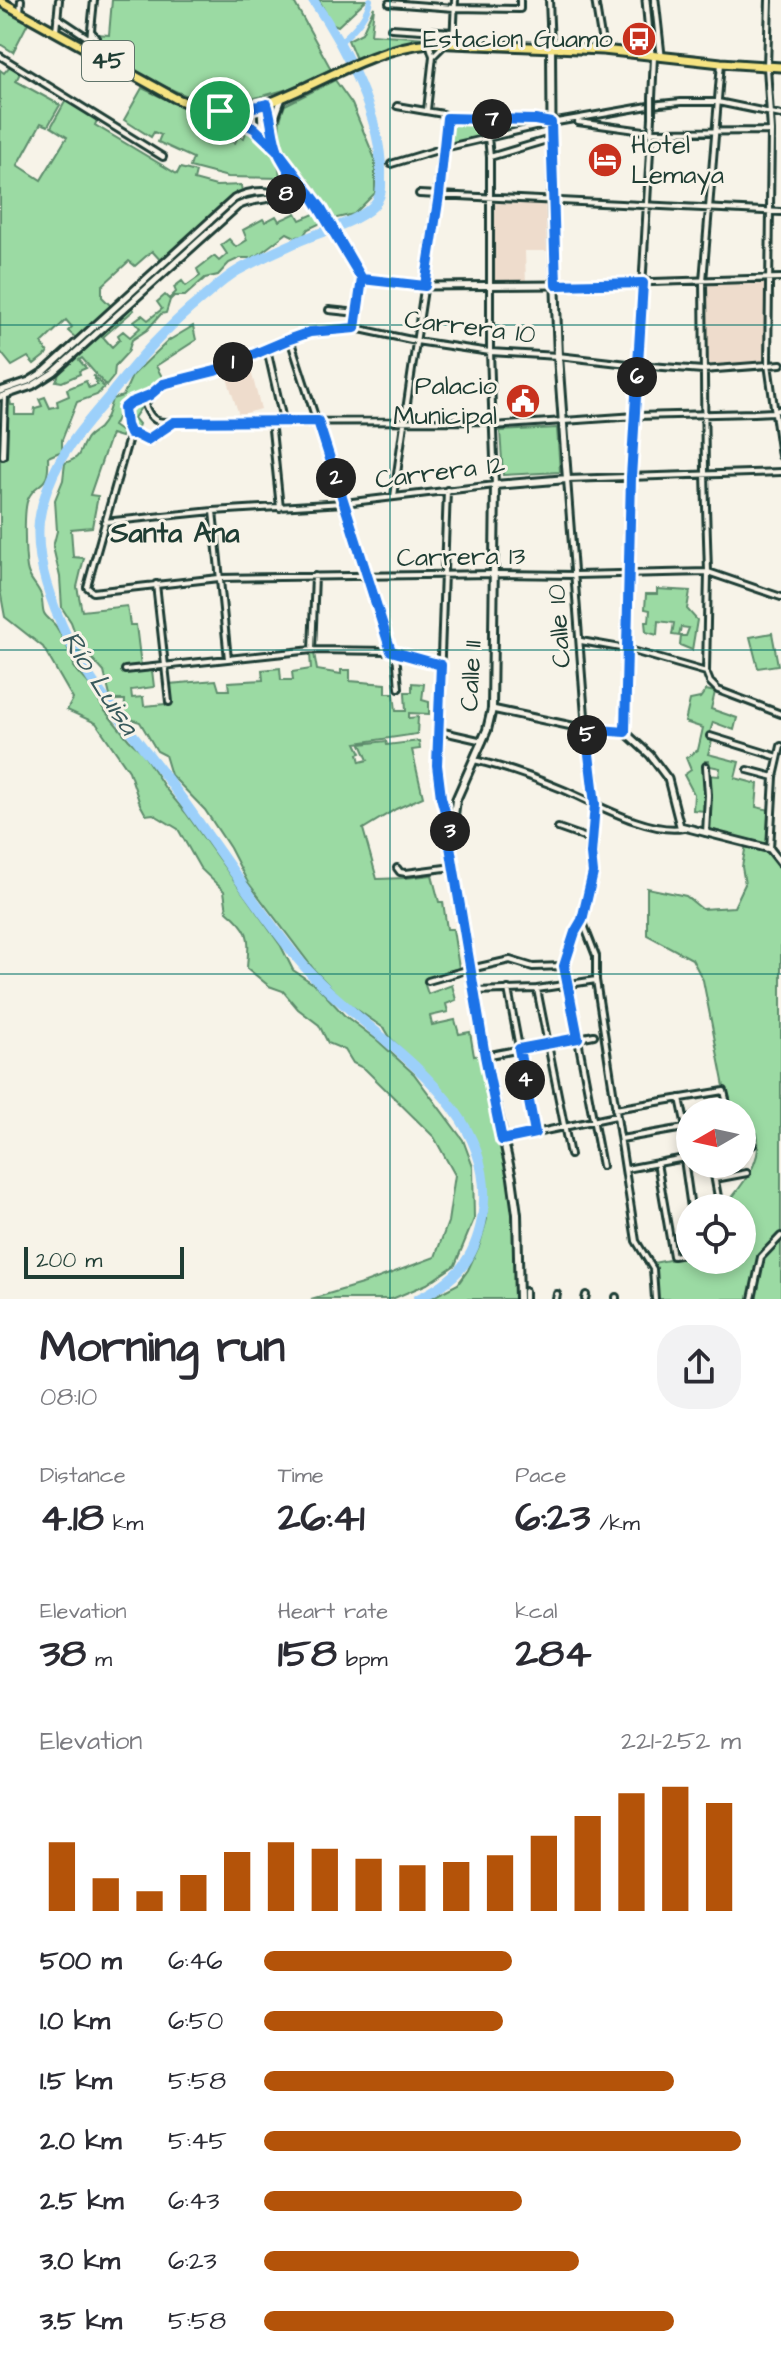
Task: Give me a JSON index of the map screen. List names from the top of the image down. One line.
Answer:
{"streets":{"main road":["45","Carrera 12","Calle 10","Calle 11"],"street":["Carrera 10","Carrera 13"]},"crossings":[["Carrera 10","Calle 10"],["Carrera 10","Calle 11"],["Carrera 12","Carrera 13"],["Carrera 12","Calle 10"],["Carrera 12","Calle 11"],["Carrera 13","Calle 10"],["Carrera 13","Calle 11"]],"districts":["Santa Ana"],"water":["Río Luisa"],"places":{"bus stop":["Estacion Guamo"],"hotel":["Hotel Lemaya"],"public building":["Palacio Municipal"]},"scale_bar":"200 m","north":"left","page":{"pins":["7","8","1","6","2","5","3","4"],"scale":"200 m","heading":["Morning run","08:10"],"stats":[["Distance","4.18 km"],["Time","26:41"],["Pace","6:23 /km"],["Elevation","38 m"],["Heart rate","158 bpm"],["kcal","284"]],"chart":["Elevation","221–252 m"],"list":[{"name":"500 m","note":"6:46"},{"name":"1.0 km","note":"6:50"},{"name":"1.5 km","note":"5:58"},{"name":"2.0 km","note":"5:45"},{"name":"2.5 km","note":"6:43"},{"name":"3.0 km","note":"6:23"},{"name":"3.5 km","note":"5:58"}]}}
